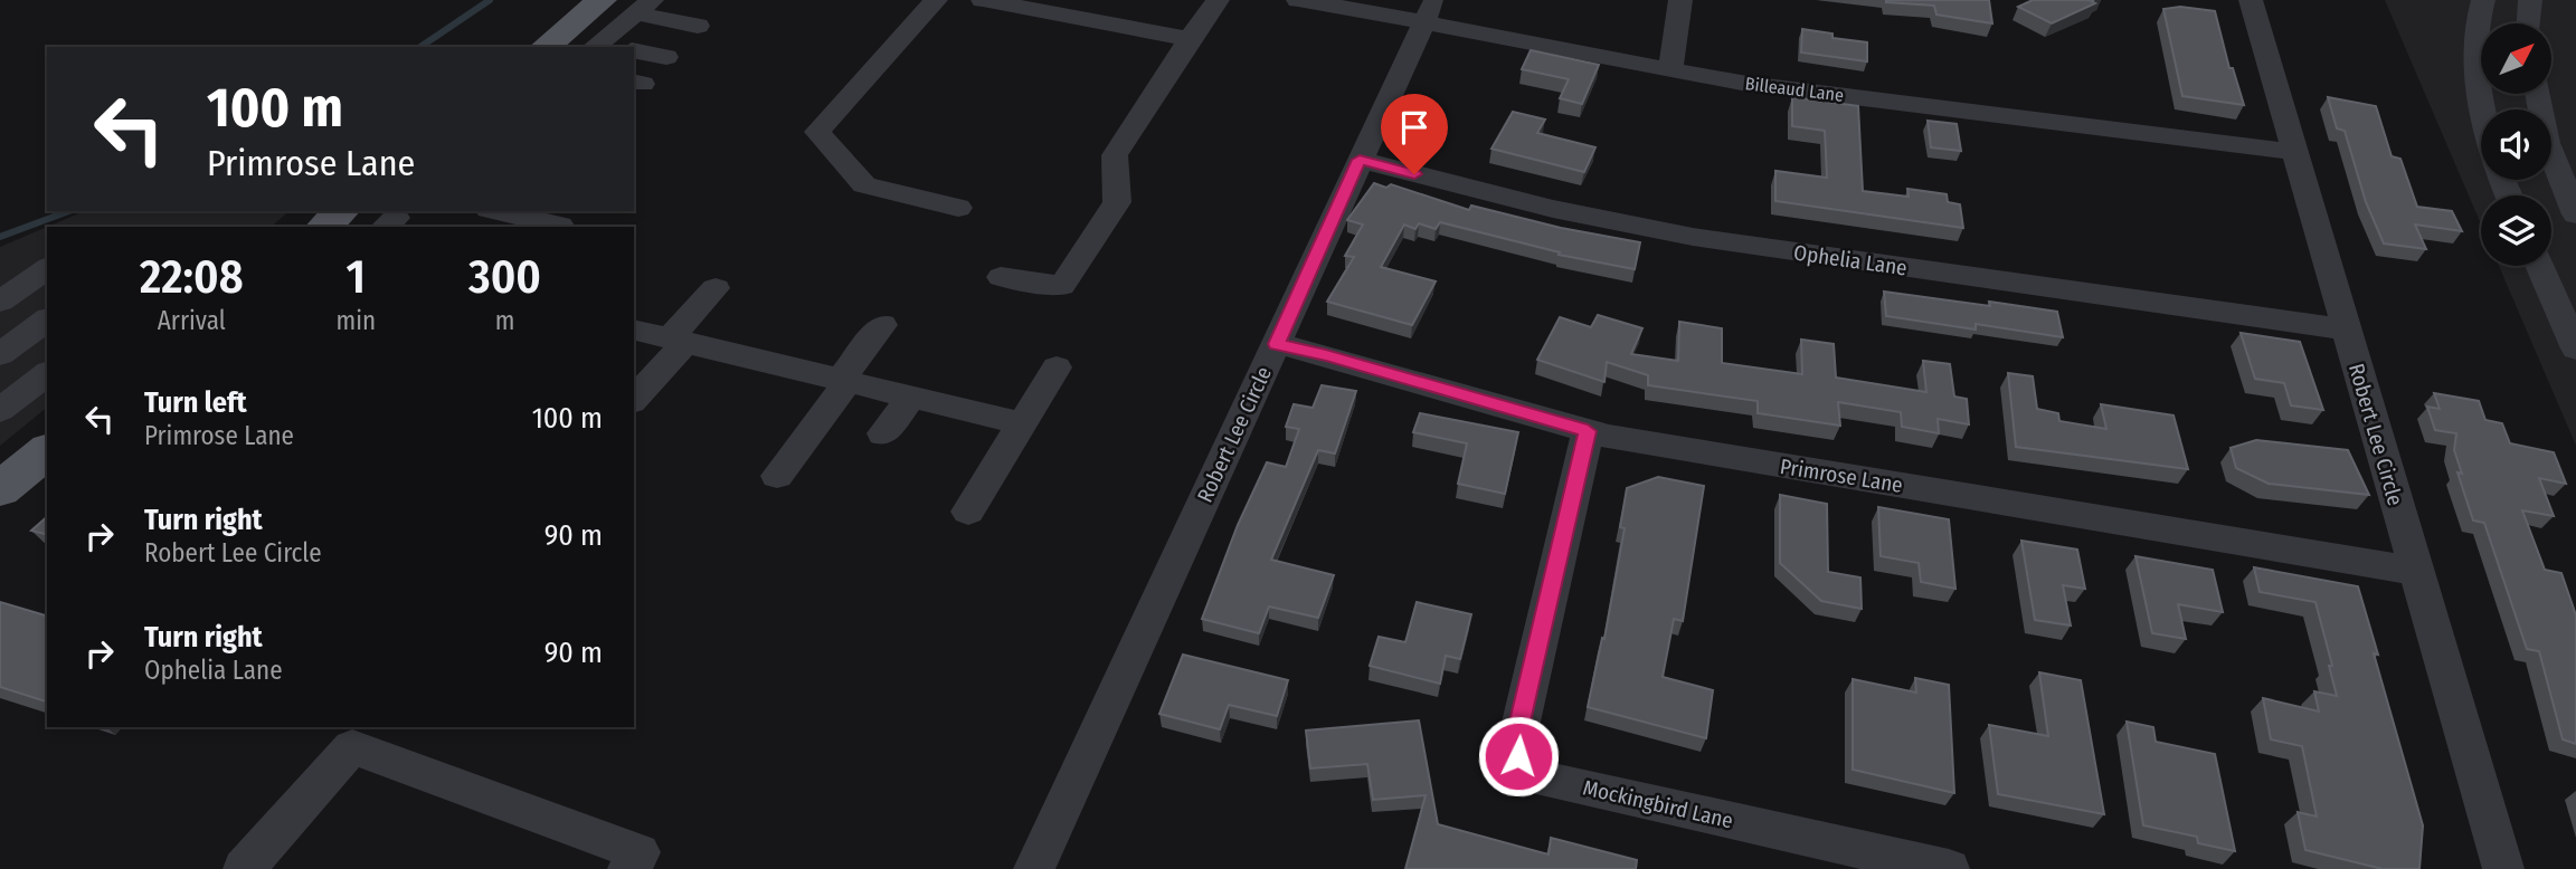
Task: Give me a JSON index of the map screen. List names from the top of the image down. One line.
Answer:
{"streets":{"street":["Billeaud Lane","Ophelia Lane","Robert Lee Circle","Primrose Lane","Mockingbird Lane"]},"crossings":[["Billeaud Lane","Robert Lee Circle"],["Ophelia Lane","Robert Lee Circle"],["Robert Lee Circle","Primrose Lane"],["Primrose Lane","Mockingbird Lane"]],"north":"top right","page":{"turn":["100 m","Primrose Lane"],"eta":["22:08","Arrival","1","min","300","m"],"list":[{"name":"Turn left","note":"Primrose Lane","value":"100 m"},{"name":"Turn right","note":"Robert Lee Circle","value":"90 m"},{"name":"Turn right","note":"Ophelia Lane","value":"90 m"}]}}
